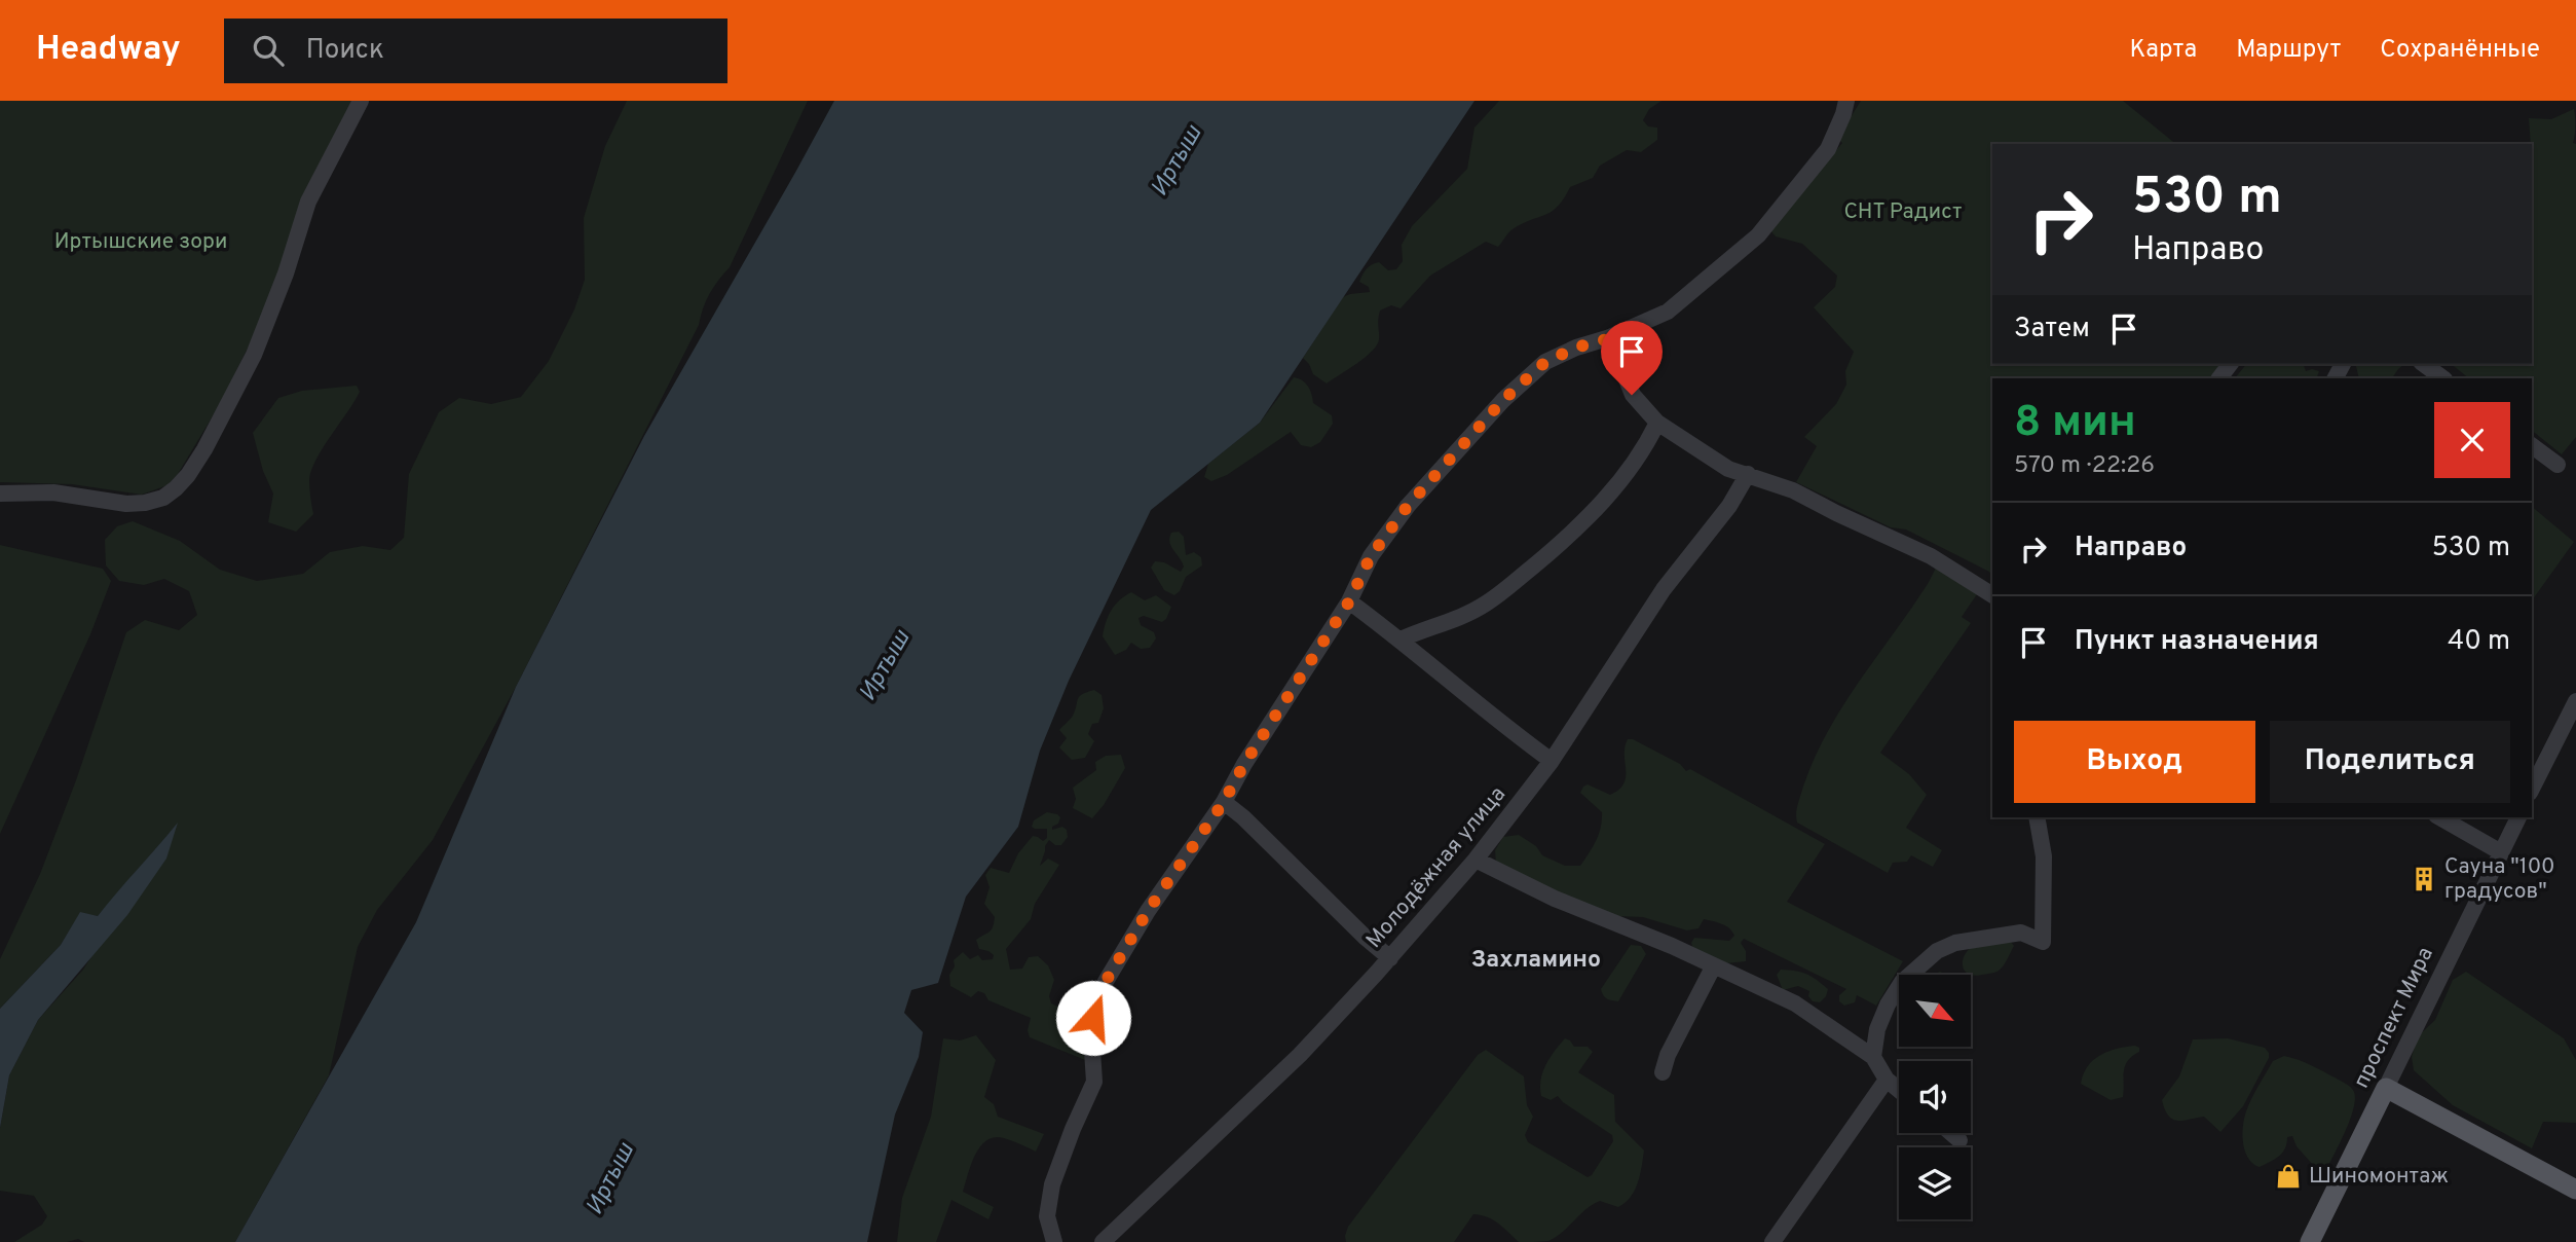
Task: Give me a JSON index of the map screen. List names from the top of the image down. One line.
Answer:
{"streets":{"main road":["проспект Мира"],"street":["Молодёжная улица"]},"districts":["Захламино"],"water":["Иртыш"],"parks":["СНТ Радист","Иртышские зори"],"places":{"building":["Сауна \"100 градусов\""],"shop":["Шиномонтаж"]},"north":"bottom right","page":{"header":"Headway","search":"Поиск","nav":["Карта","Маршрут","Сохранённые"],"turn":["530 m","Направо"],"then":"Затем","heading":["8 мин","570 m · 22:26"],"list":[{"name":"Направо","value":"530 m"},{"name":"Пункт назначения","value":"40 m"}],"buttons":["Выход","Поделиться"]}}
